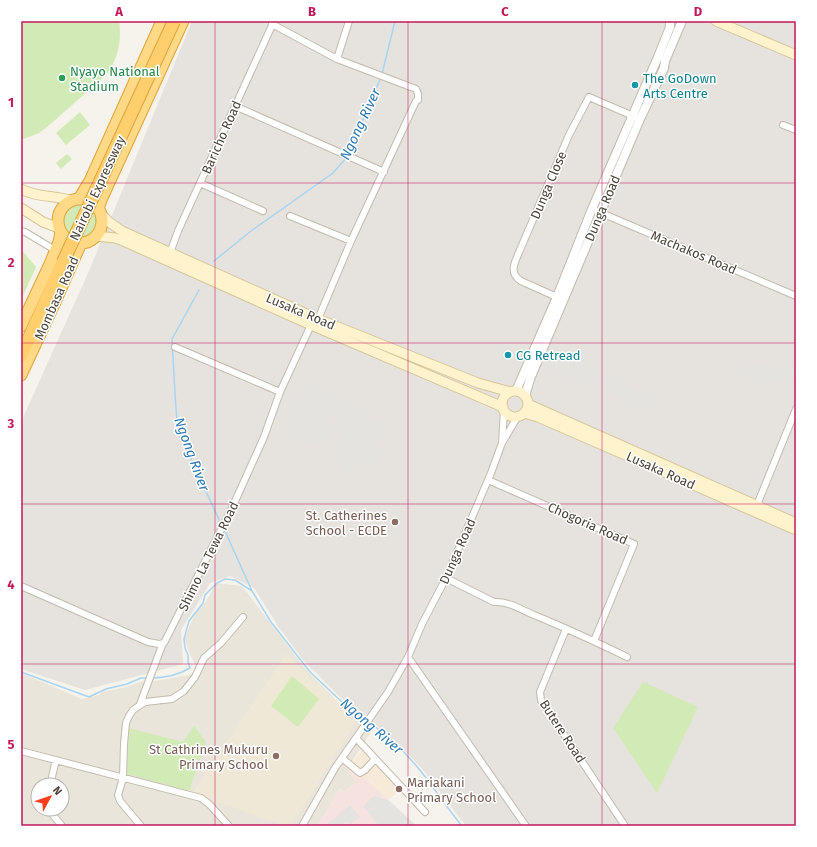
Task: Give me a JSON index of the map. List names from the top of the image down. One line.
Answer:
{"streets":{"highway":["Nairobi Expressway","Mombasa Road"],"main road":["Lusaka Road"],"street":["Baricho Road","Dunga Close","Dunga Road","Machakos Road","Chogoria Road","Shimo La Tewa Road","Butere Road"]},"crossings":[["Baricho Road","Lusaka Road"],["Dunga Close","Dunga Road"],["Dunga Road","Machakos Road"],["Dunga Road","Lusaka Road"],["Dunga Road","Chogoria Road"],["Mombasa Road","Lusaka Road"],["Lusaka Road","Shimo La Tewa Road"]],"water":["Ngong River"],"places":["Nyayo National Stadium","The GoDown Arts Centre","CG Retread","St. Catherines School - ECDE","St Cathrines Mukuru Primary School","Mariakani Primary School"],"north":"top right","grid":{"columns":["A","B","C","D"],"rows":["1","2","3","4","5"]}}
